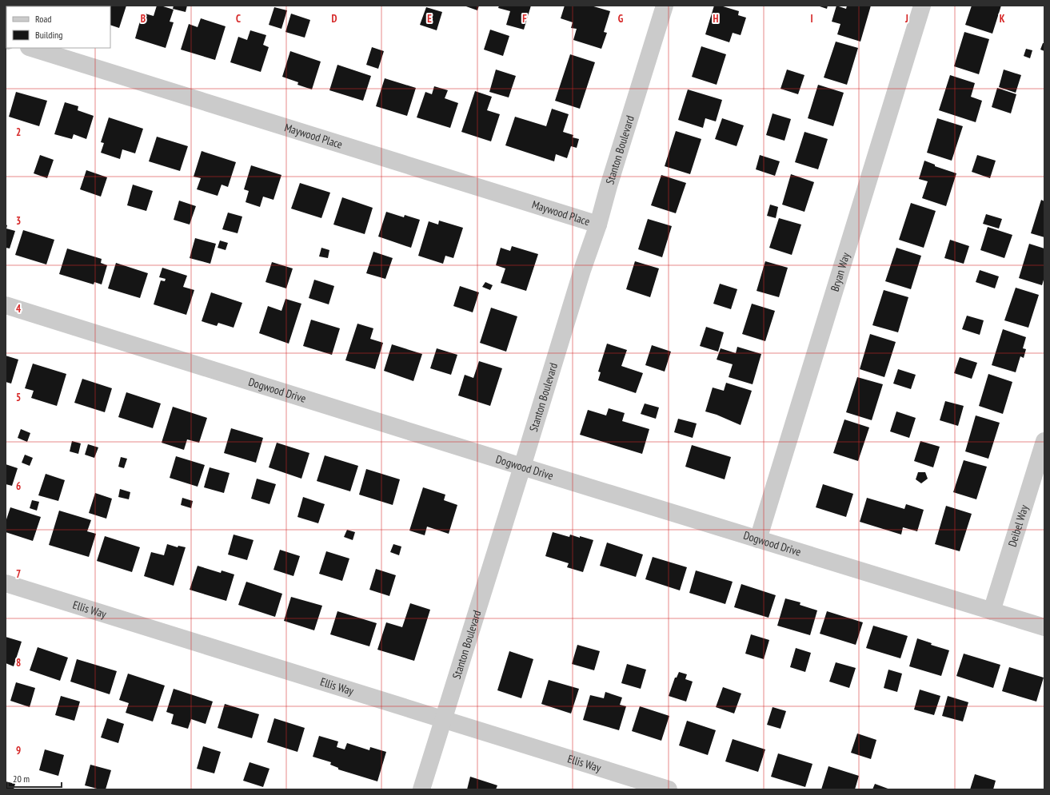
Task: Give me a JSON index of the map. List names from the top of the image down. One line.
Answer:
{"streets":{"street":["Maywood Place","Stanton Boulevard","Bryan Way","Dogwood Drive","Deibel Way","Ellis Way"]},"crossings":[["Maywood Place","Stanton Boulevard"],["Stanton Boulevard","Dogwood Drive"],["Stanton Boulevard","Ellis Way"],["Bryan Way","Dogwood Drive"],["Dogwood Drive","Deibel Way"]],"legend":["Road","Building"],"scale_bar":"20 m","grid":{"columns":["B","C","D","E","F","G","H","I","J","K"],"rows":["2","3","4","5","6","7","8","9"]}}
